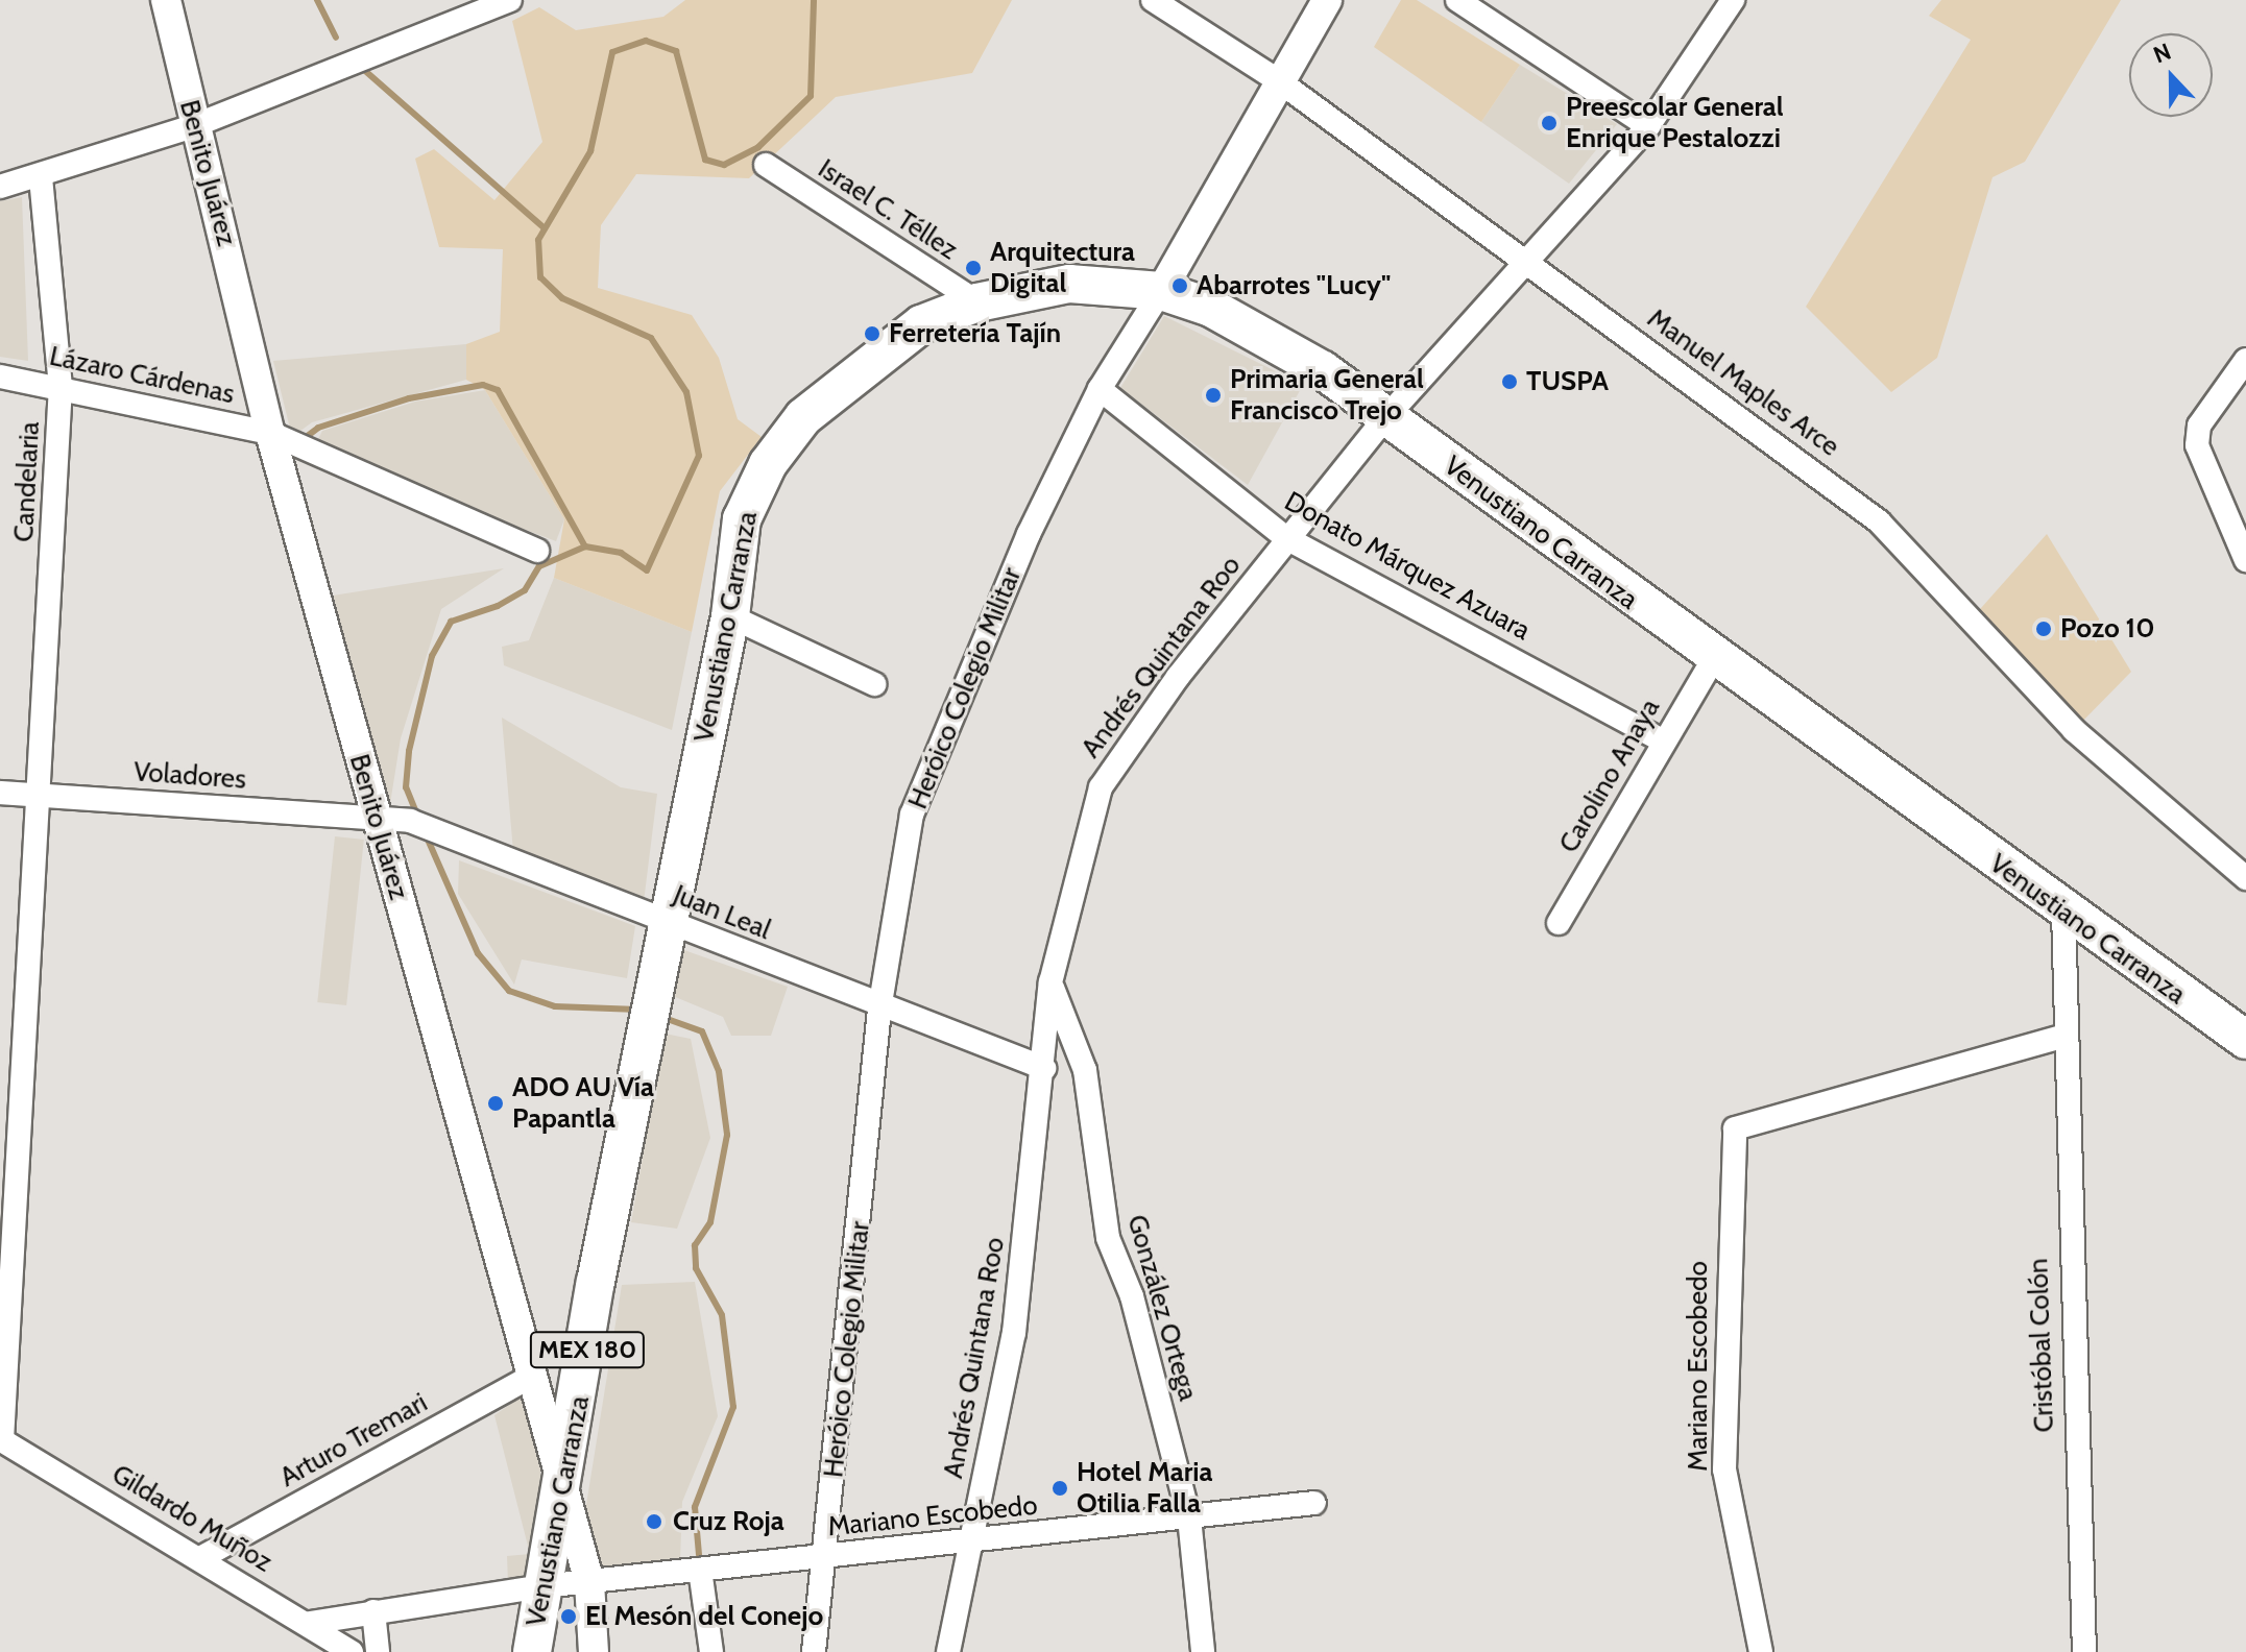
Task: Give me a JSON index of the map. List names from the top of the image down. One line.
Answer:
{"streets":{"main road":["Venustiano Carranza","MEX 180"],"street":["Benito Juárez","Israel C. Téllez","Lázaro Cárdenas","Manuel Maples Arce","Candelaria","Donato Márquez Azuara","Andrés Quintana Roo","Heróico Colegio Militar","Voladores","Carolino Anaya","Juan Leal","González Ortega","Cristóbal Colón","Mariano Escobedo","Arturo Tremari","Gildardo Muñoz"]},"crossings":[["Benito Juárez","Lázaro Cárdenas"],["Benito Juárez","Venustiano Carranza"],["Benito Juárez","Voladores"],["Benito Juárez","Juan Leal"],["Benito Juárez","Mariano Escobedo"],["Benito Juárez","Arturo Tremari"],["Israel C. Téllez","Venustiano Carranza"],["Lázaro Cárdenas","Candelaria"],["Manuel Maples Arce","Andrés Quintana Roo"],["Manuel Maples Arce","Heróico Colegio Militar"],["Candelaria","Voladores"],["Candelaria","Gildardo Muñoz"],["Venustiano Carranza","Andrés Quintana Roo"],["Venustiano Carranza","Heróico Colegio Militar"],["Venustiano Carranza","Carolino Anaya"],["Venustiano Carranza","Juan Leal"],["Venustiano Carranza","Cristóbal Colón"],["Venustiano Carranza","Mariano Escobedo"],["Donato Márquez Azuara","Andrés Quintana Roo"],["Donato Márquez Azuara","Heróico Colegio Militar"],["Donato Márquez Azuara","Carolino Anaya"],["Andrés Quintana Roo","Juan Leal"],["Andrés Quintana Roo","González Ortega"],["Andrés Quintana Roo","Mariano Escobedo"],["Heróico Colegio Militar","Juan Leal"],["Heróico Colegio Militar","Mariano Escobedo"],["Voladores","Juan Leal"],["González Ortega","Mariano Escobedo"],["Cristóbal Colón","Mariano Escobedo"],["Mariano Escobedo","Gildardo Muñoz"],["Arturo Tremari","Gildardo Muñoz"]],"places":["Preescolar General Enrique Pestalozzi","Arquitectura Digital","Abarrotes \"Lucy\"","Ferretería Tajín","TUSPA","Primaria General Francisco Trejo","Pozo 10","ADO AU Vía Papantla","Hotel Maria Otilia Falla","Cruz Roja","El Mesón del Conejo"],"north":"top"}
